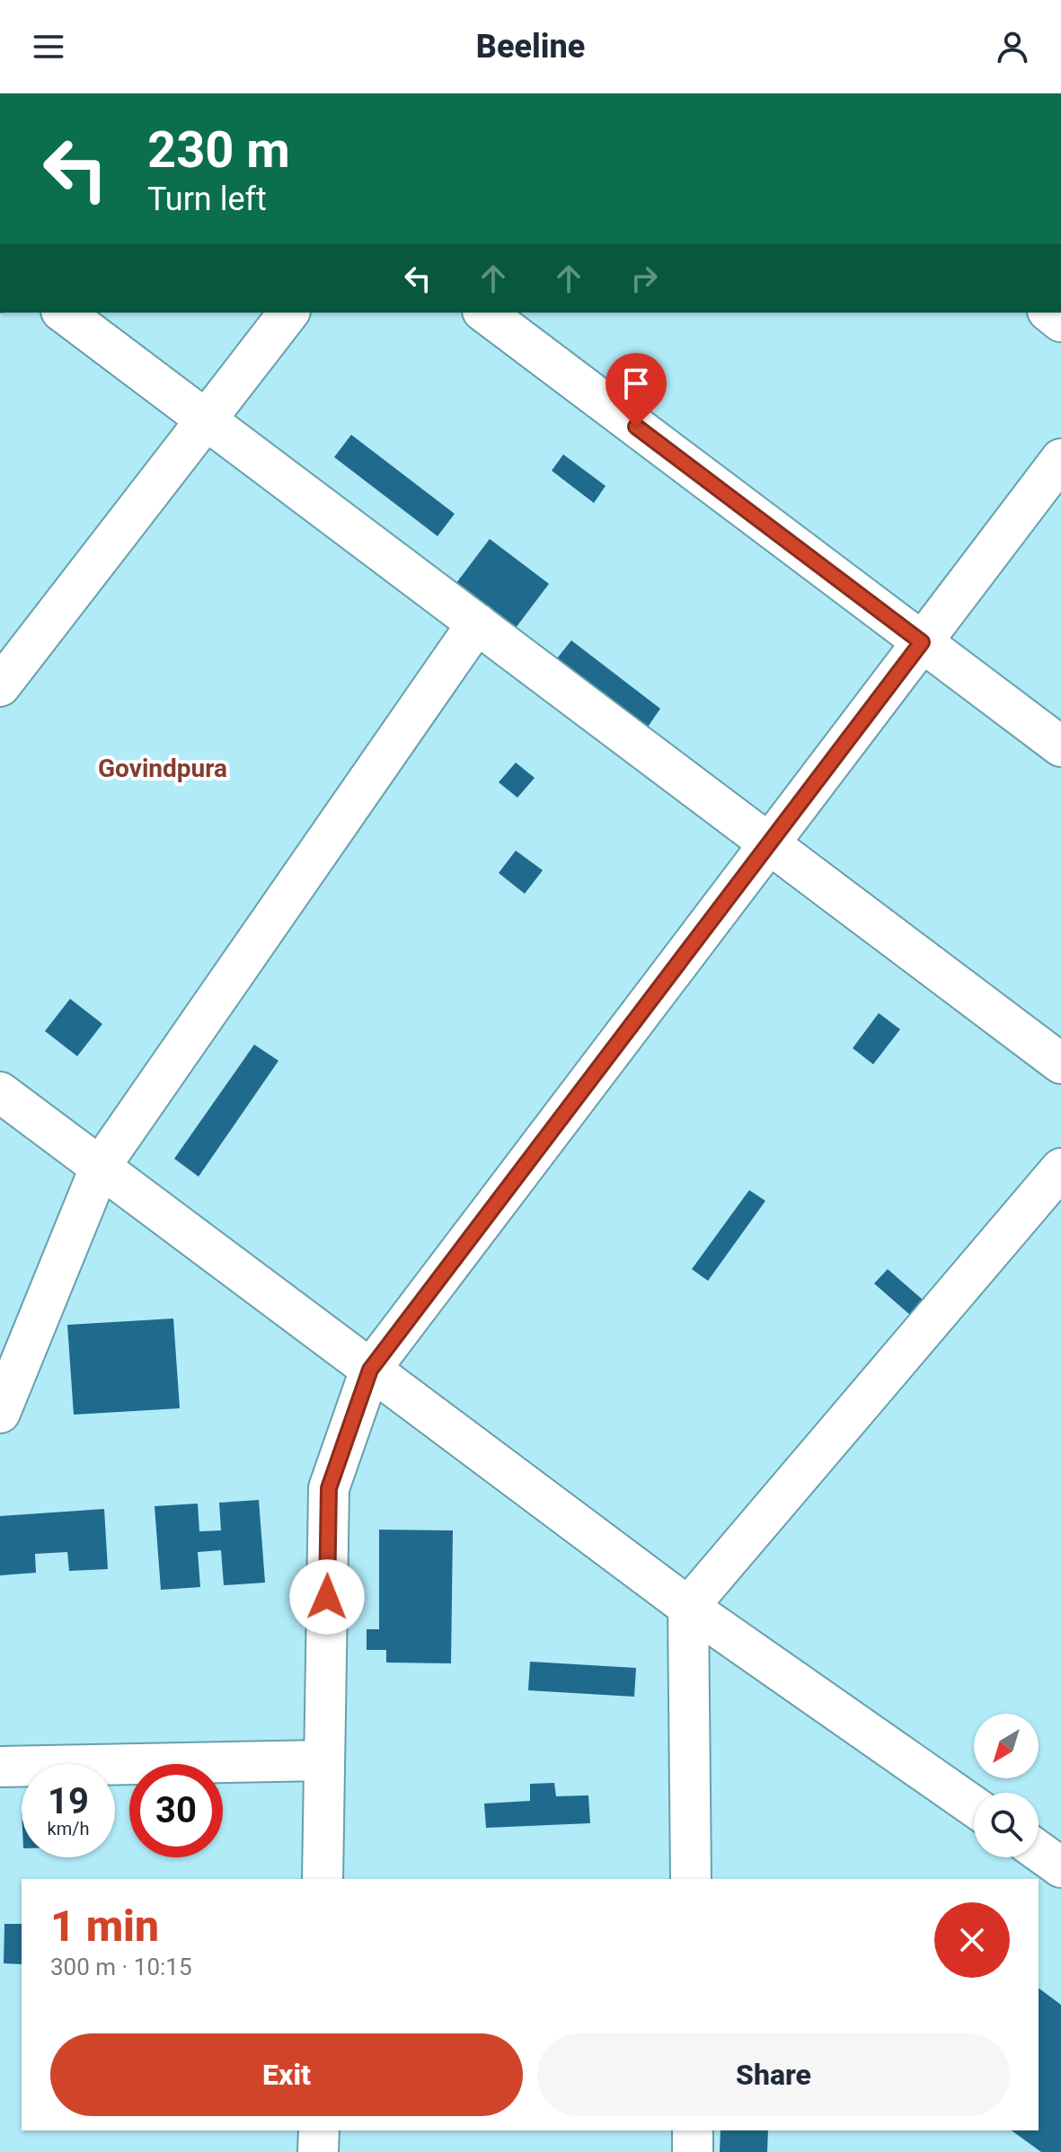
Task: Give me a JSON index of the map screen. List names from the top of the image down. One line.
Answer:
{"districts":["Govindpura"],"north":"bottom left","page":{"header":"Beeline","turn":["230 m","Turn left"],"speed":"19 km/h","limit":"30","heading":["1 min","300 m · 10:15"],"buttons":["Exit","Share"]}}
